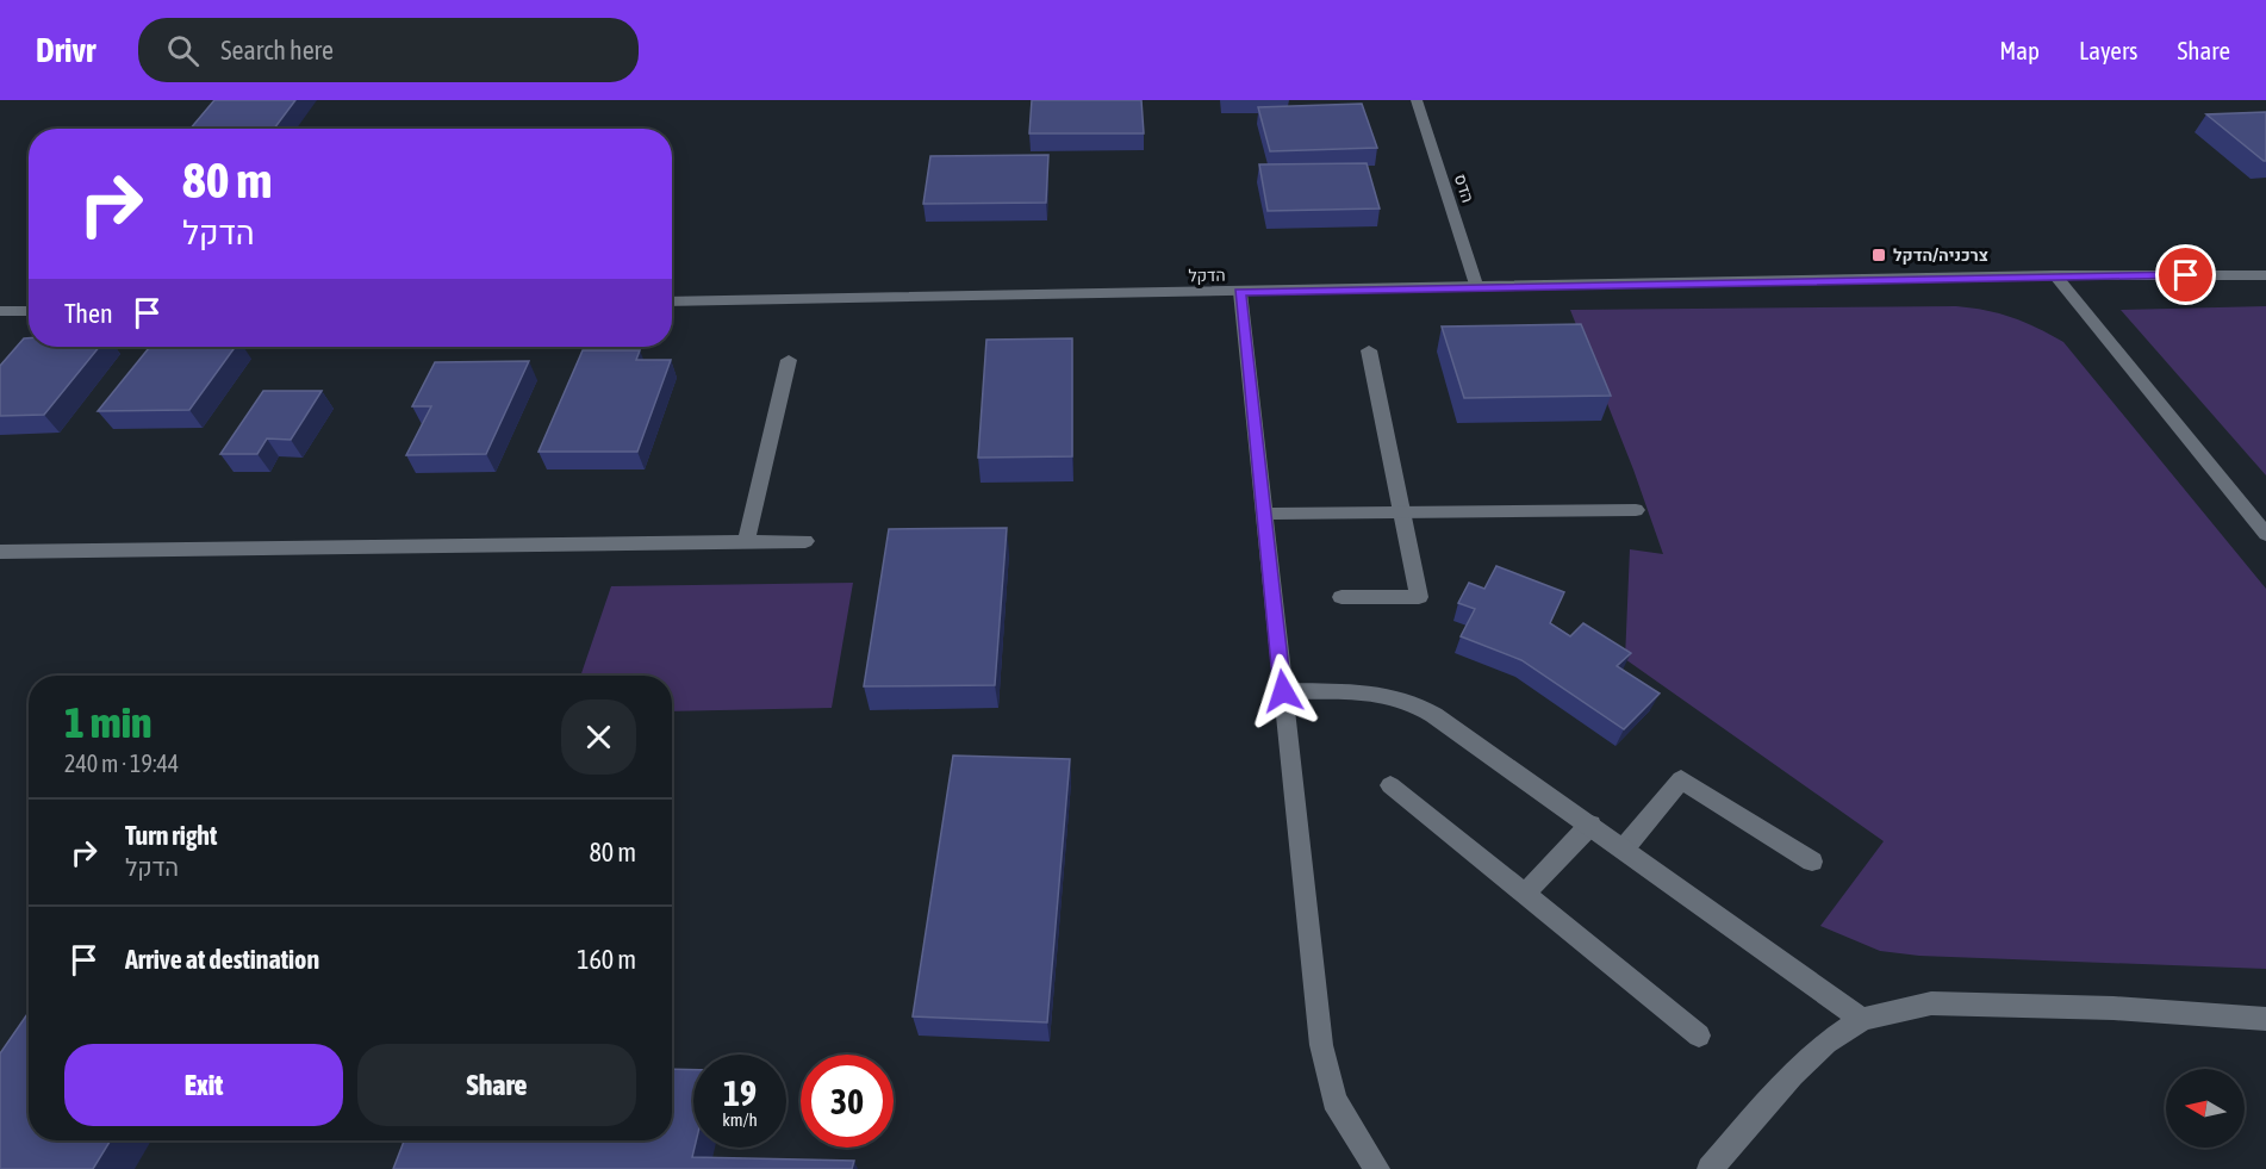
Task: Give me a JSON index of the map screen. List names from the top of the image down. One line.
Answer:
{"streets":{"street":["הדס","הדקל"]},"crossings":[["הדס","הדקל"]],"places":{"transit":["צרכניה/הדקל"]},"north":"left","page":{"header":"Drivr","search":"Search here","nav":["Map","Layers","Share"],"turn":["80 m","הדקל"],"then":"Then","heading":["1 min","240 m · 19:44"],"list":[{"name":"Turn right","note":"הדקל","value":"80 m"},{"name":"Arrive at destination","value":"160 m"}],"buttons":["Exit","Share"],"speed":"19 km/h","limit":"30"}}
